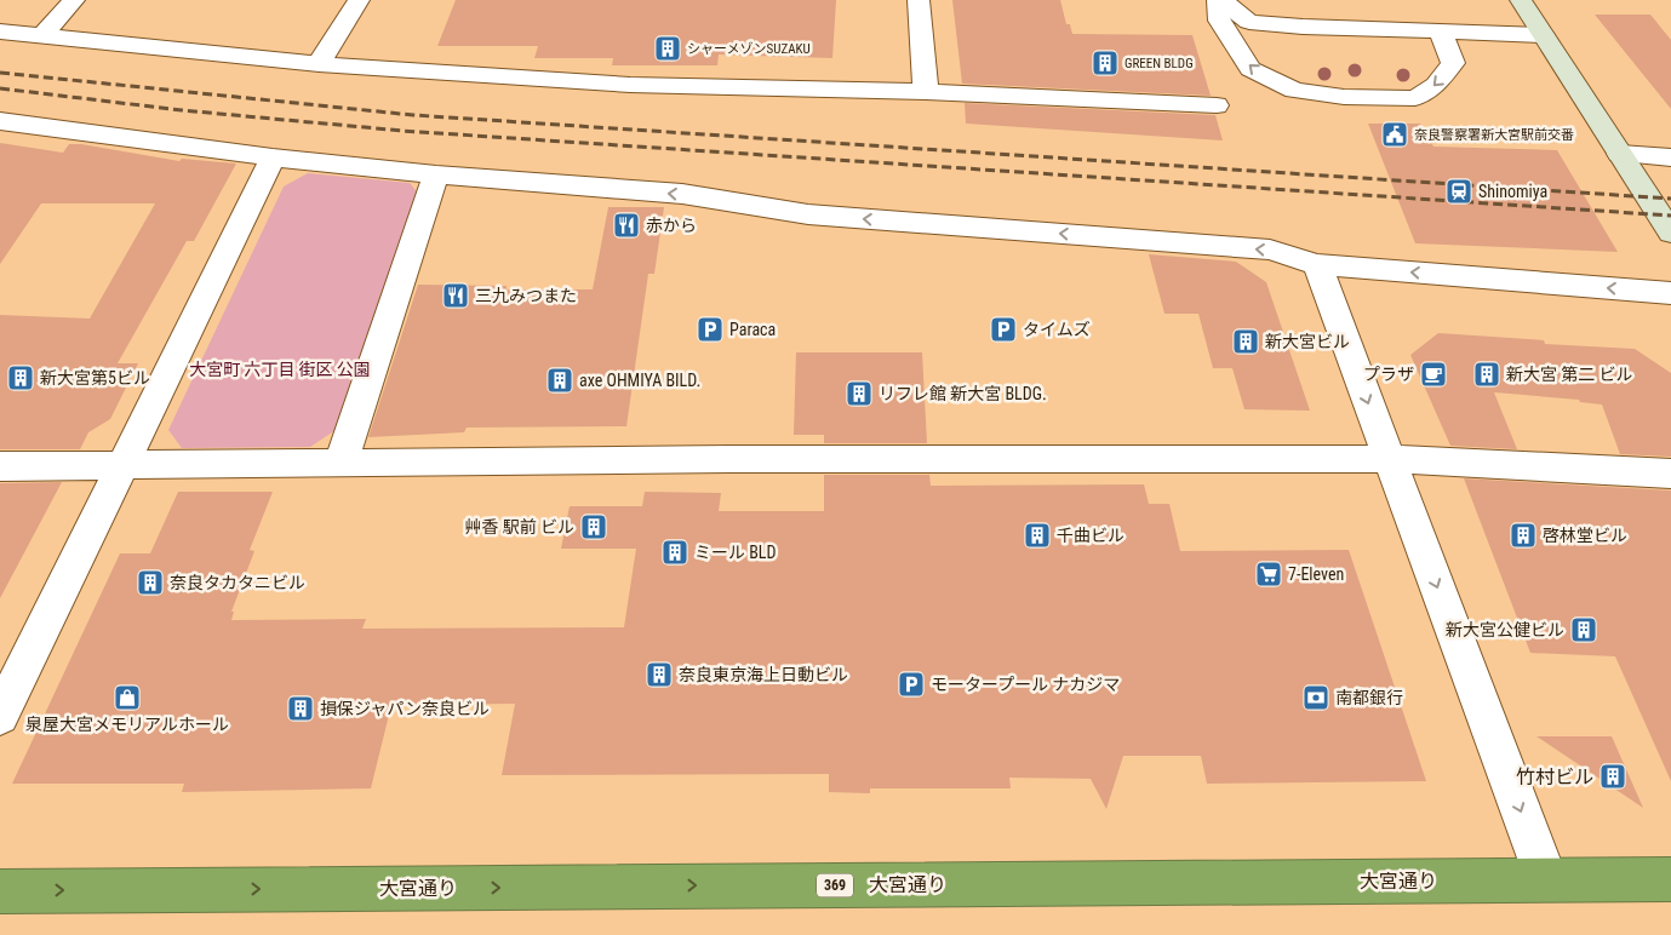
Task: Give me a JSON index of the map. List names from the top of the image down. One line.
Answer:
{"streets":{"highway":["大宮通り","369"]},"one_way":["大宮通り"],"parks":["大宮町 六丁目 街区 公園"],"places":{"building":["シャーメゾンSUZAKU","GREEN BLDG","新大宮ビル","新大宮 第二 ビル","新大宮第5ビル","axe OHMIYA BILD.","リフレ館 新大宮 BLDG.","艸香 駅前 ビル","千曲ビル","啓林堂ビル","ミール BLD","奈良タカタニビル","新大宮公健ビル","奈良東京海上日動ビル","損保ジャパン奈良ビル","竹村ビル"],"public building":["奈良警察署新大宮駅前交番"],"station":["Shinomiya"],"restaurant":["赤から","三九みつまた"],"parking":["Paraca","タイムズ","モータープール ナカジマ"],"cafe":["プラザ"],"supermarket":["7-Eleven"],"shop":["泉屋大宮メモリアルホール"],"bank":["南都銀行"]}}
